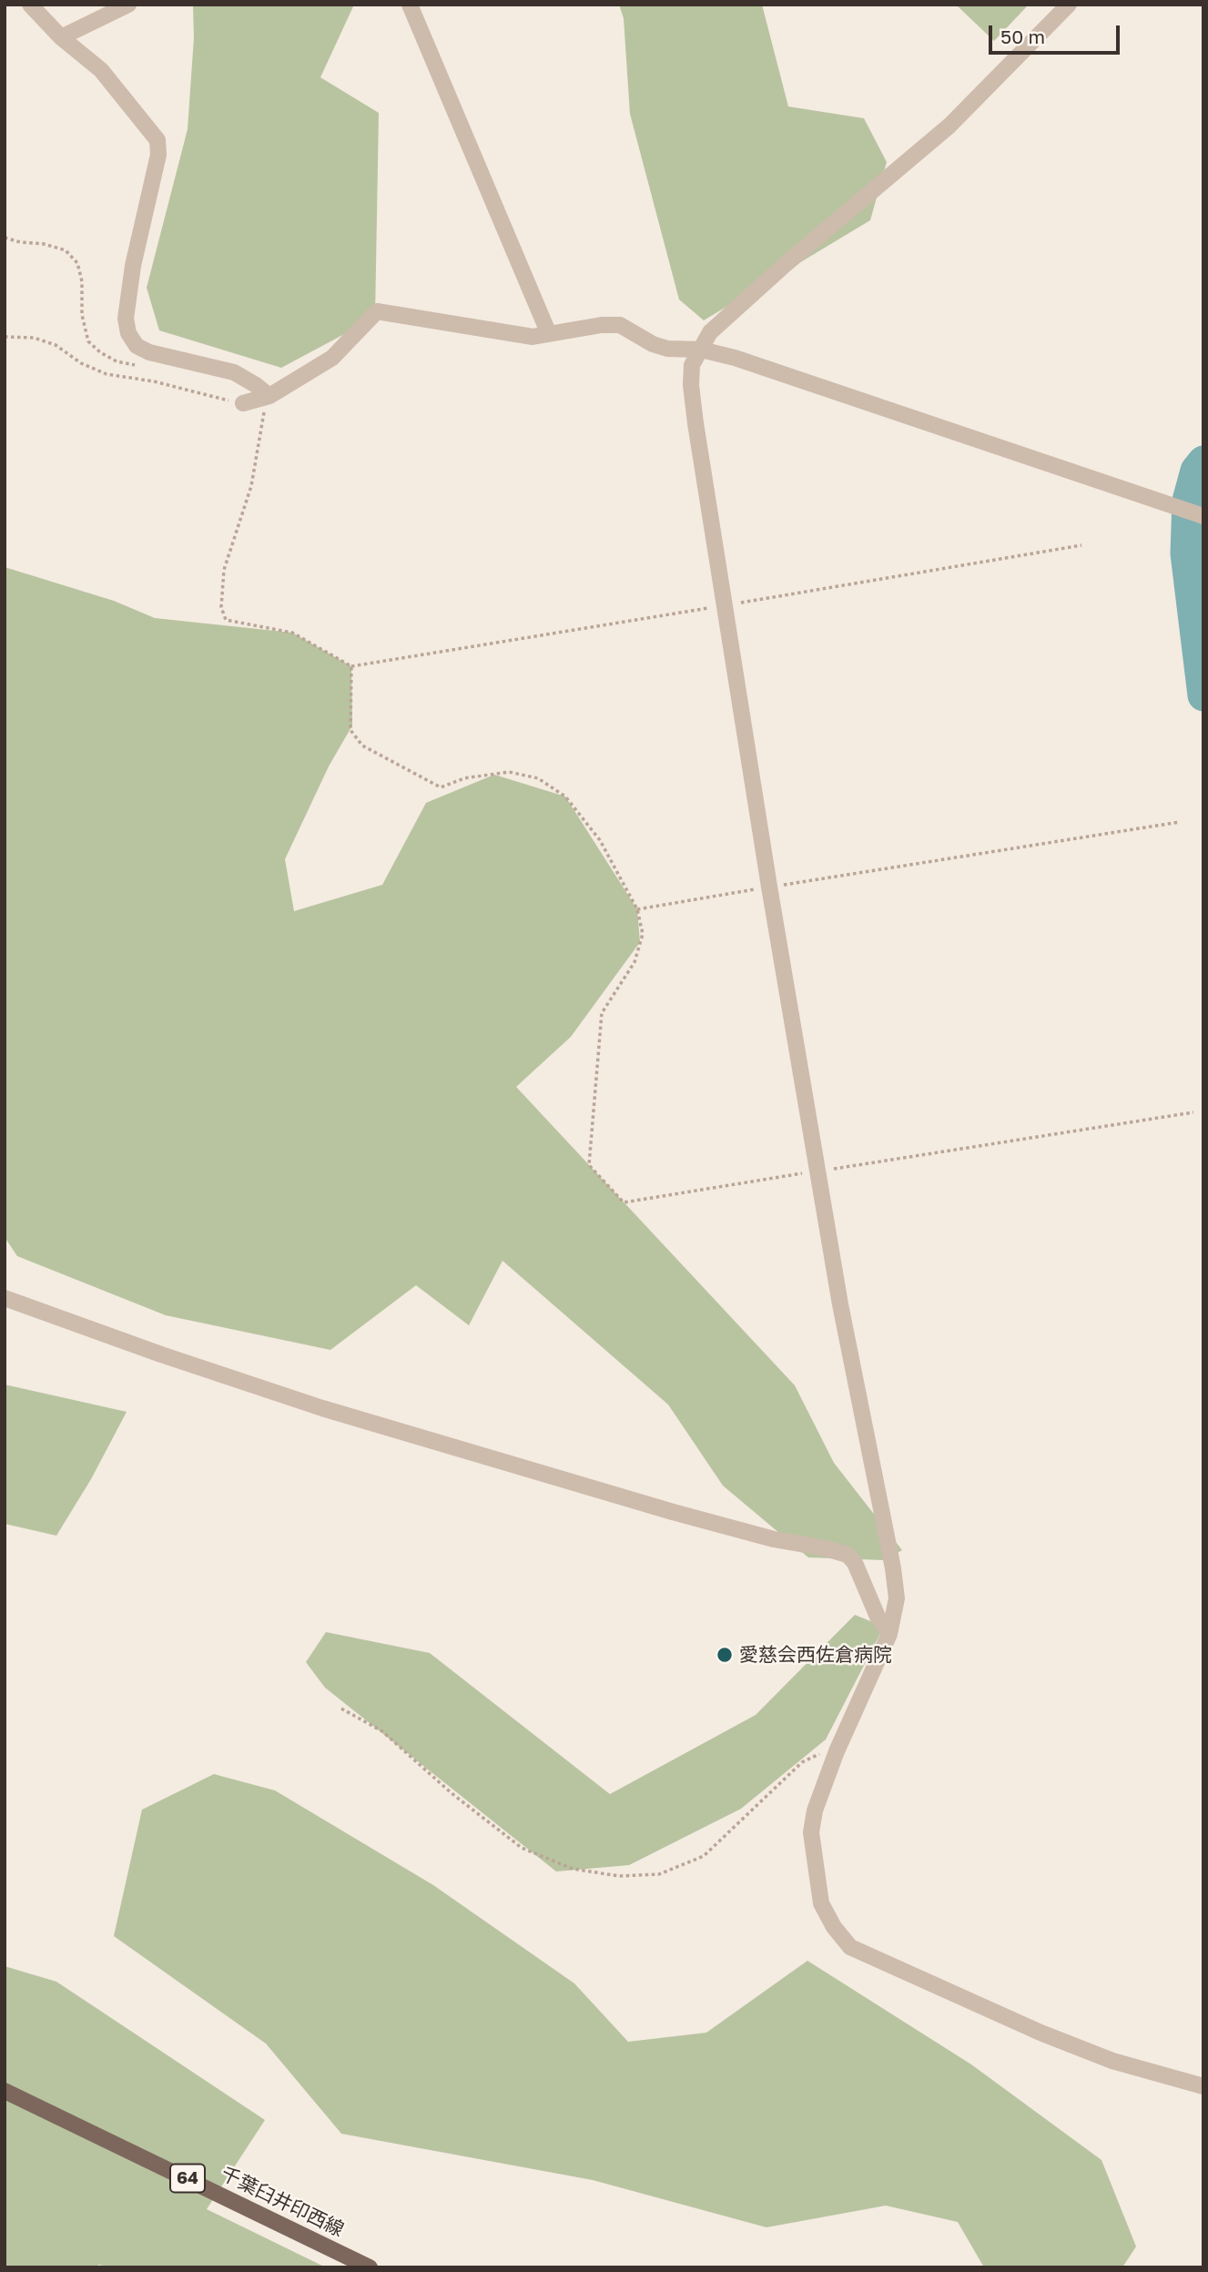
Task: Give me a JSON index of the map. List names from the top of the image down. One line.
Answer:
{"streets":{"main road":["64","千葉臼井印西線"]},"places":["愛慈会西佐倉病院"],"scale_bar":"50 m"}
